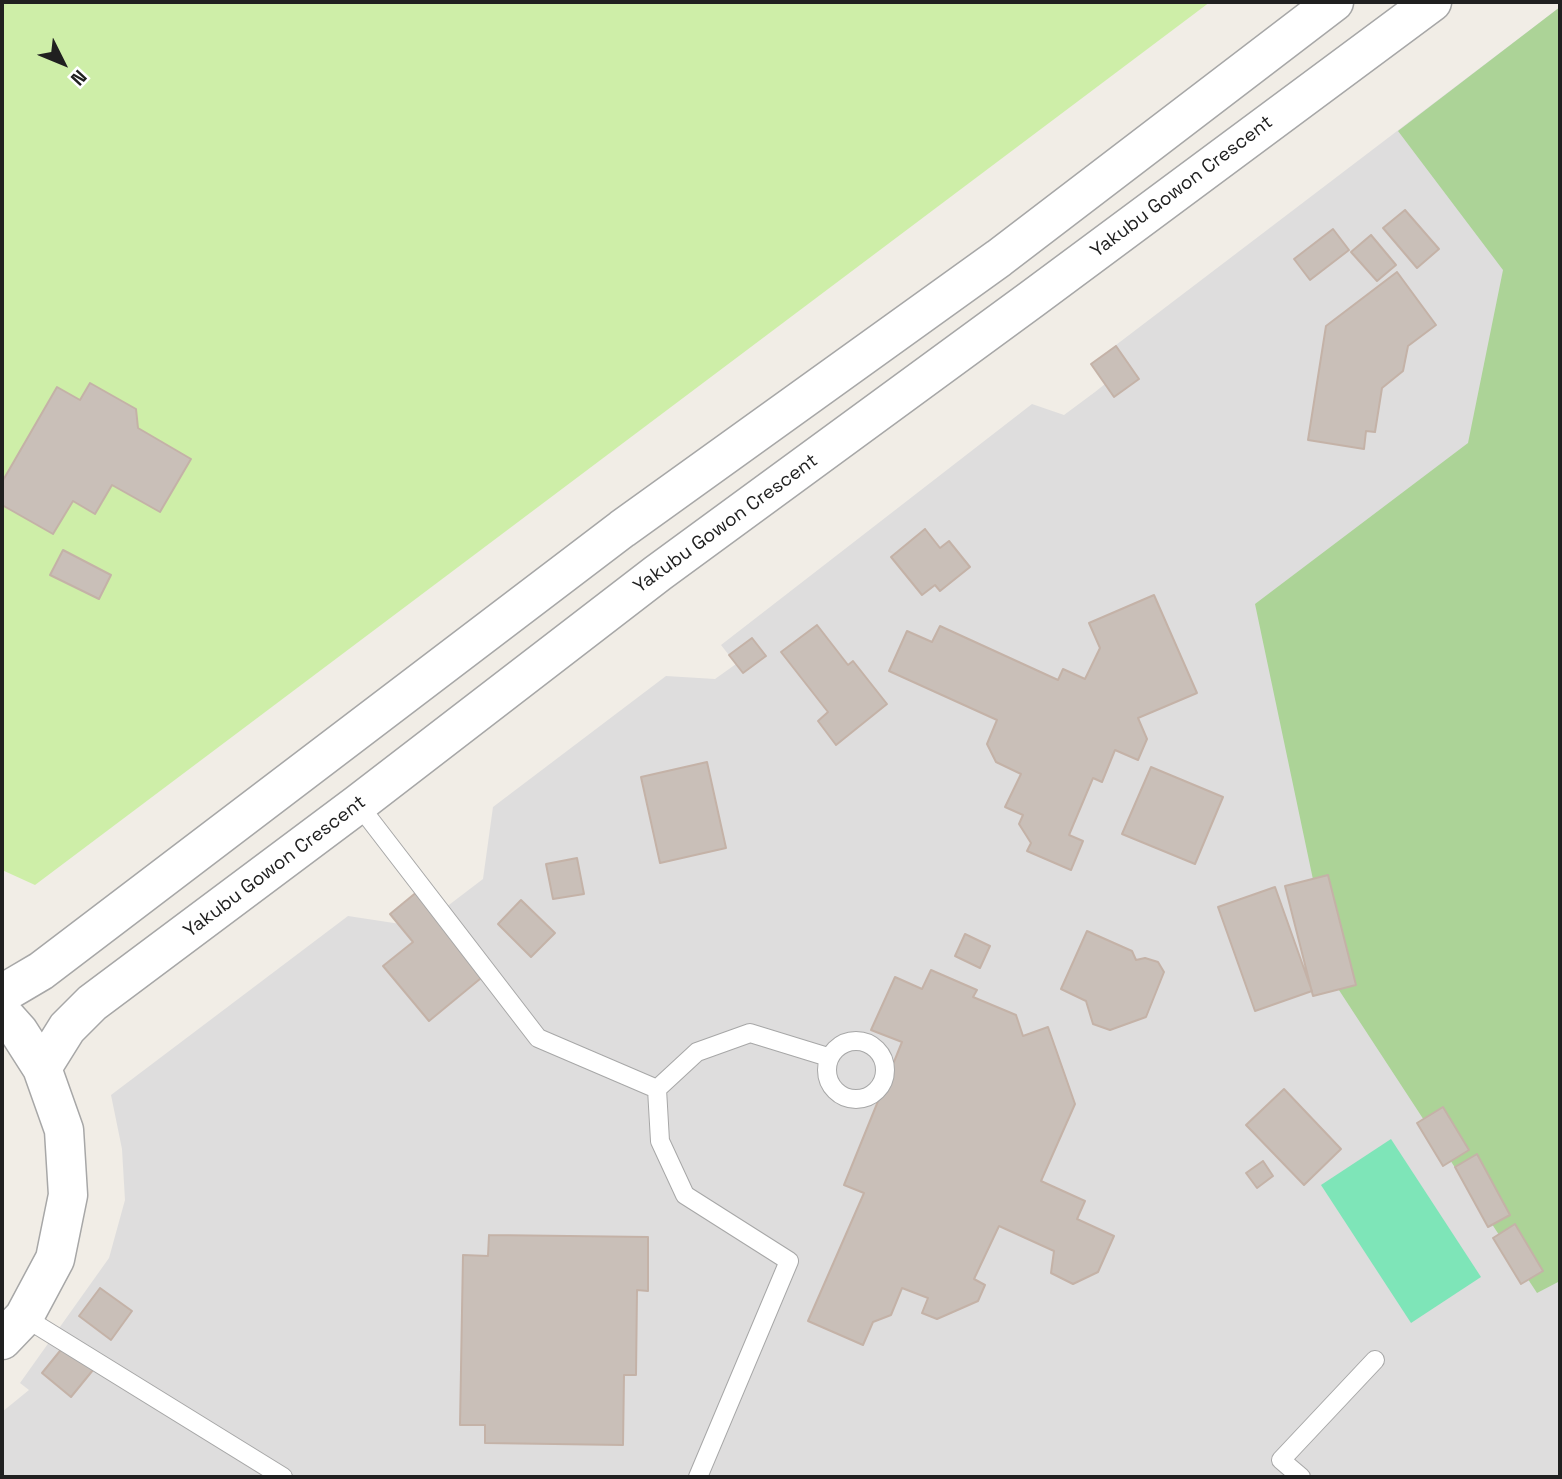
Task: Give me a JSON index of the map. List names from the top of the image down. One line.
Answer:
{"streets":{"street":["Yakubu Gowon Crescent"]},"north":"bottom right"}
